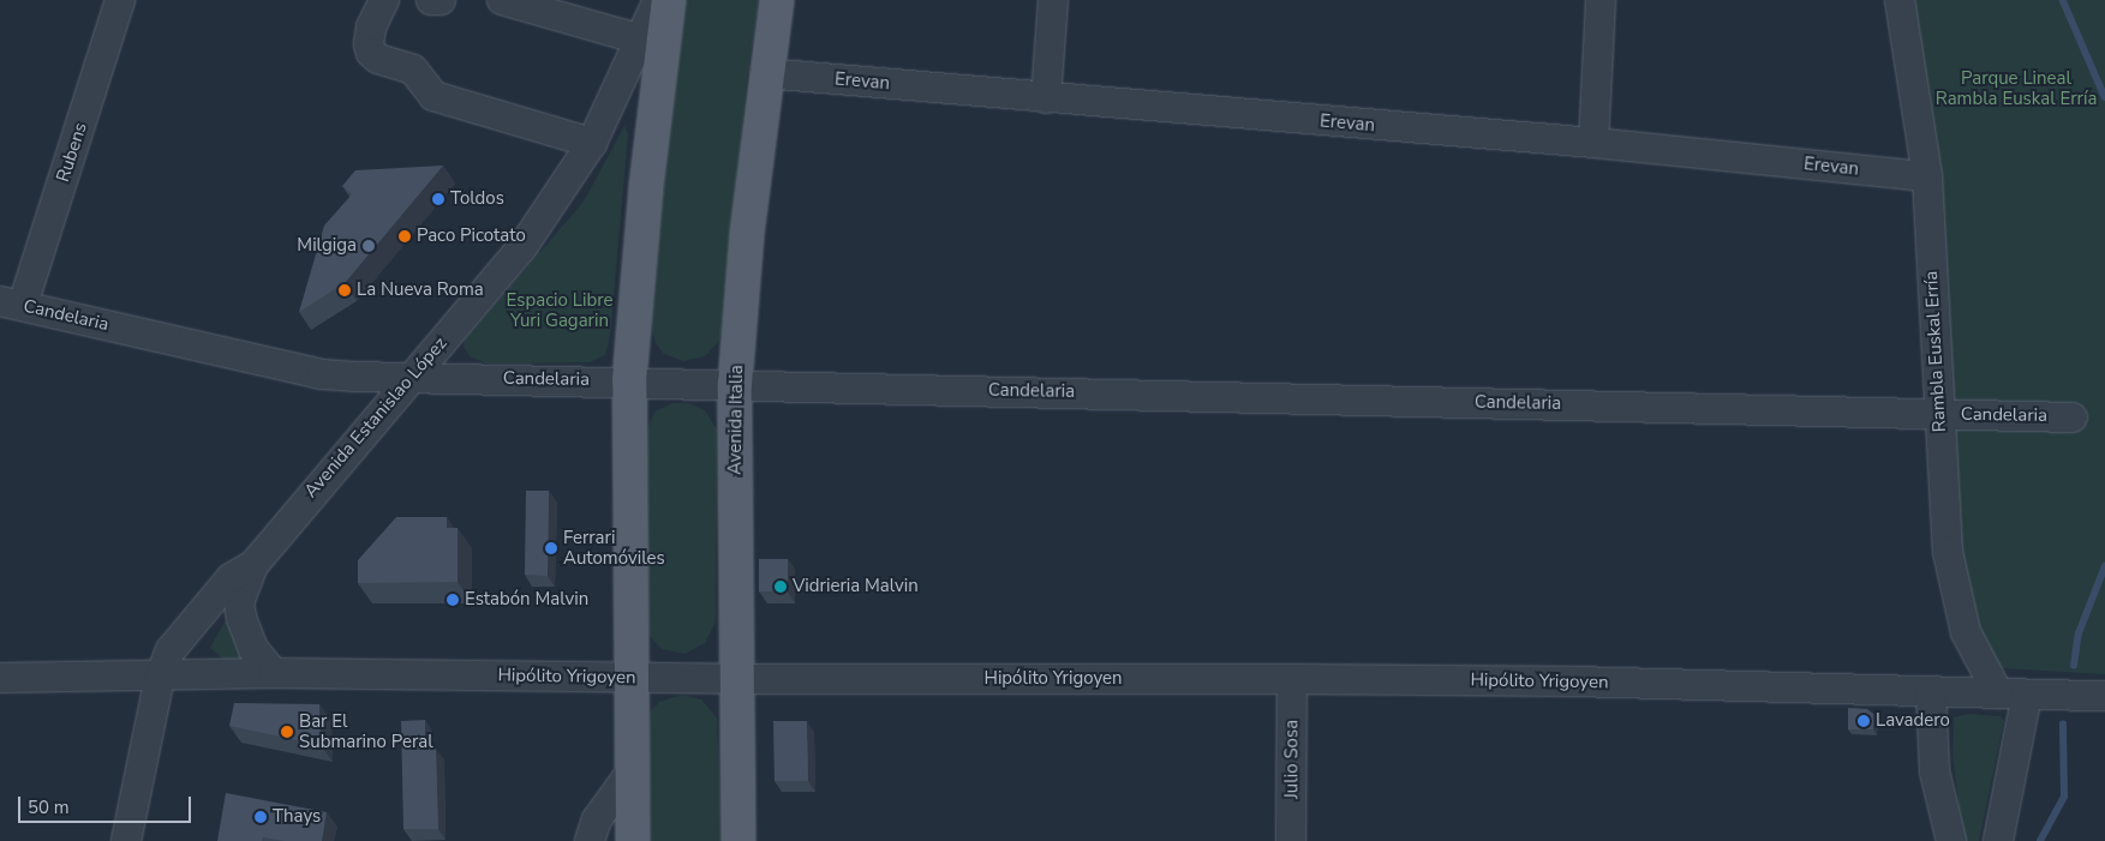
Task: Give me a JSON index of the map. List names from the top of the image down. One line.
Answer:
{"streets":{"main road":["Avenida Italia"],"street":["Erevan","Rubens","Candelaria","Rambla Euskal Erría","Avenida Estanislao López","Hipólito Yrigoyen","Julio Sosa"]},"crossings":[["Erevan","Rambla Euskal Erría"],["Erevan","Avenida Italia"],["Rubens","Candelaria"],["Candelaria","Rambla Euskal Erría"],["Candelaria","Avenida Estanislao López"],["Candelaria","Avenida Italia"],["Rambla Euskal Erría","Hipólito Yrigoyen"],["Avenida Estanislao López","Hipólito Yrigoyen"],["Avenida Italia","Hipólito Yrigoyen"],["Hipólito Yrigoyen","Julio Sosa"]],"parks":["Parque Lineal Rambla Euskal Erría","Espacio Libre Yuri Gagarin"],"places":["Toldos","Paco Picotato","Milgiga","La Nueva Roma","Ferrari Automóviles","Vidrieria Malvin","Estabón Malvin","Lavadero","Bar El Submarino Peral","Thays"],"scale_bar":"50 m"}
